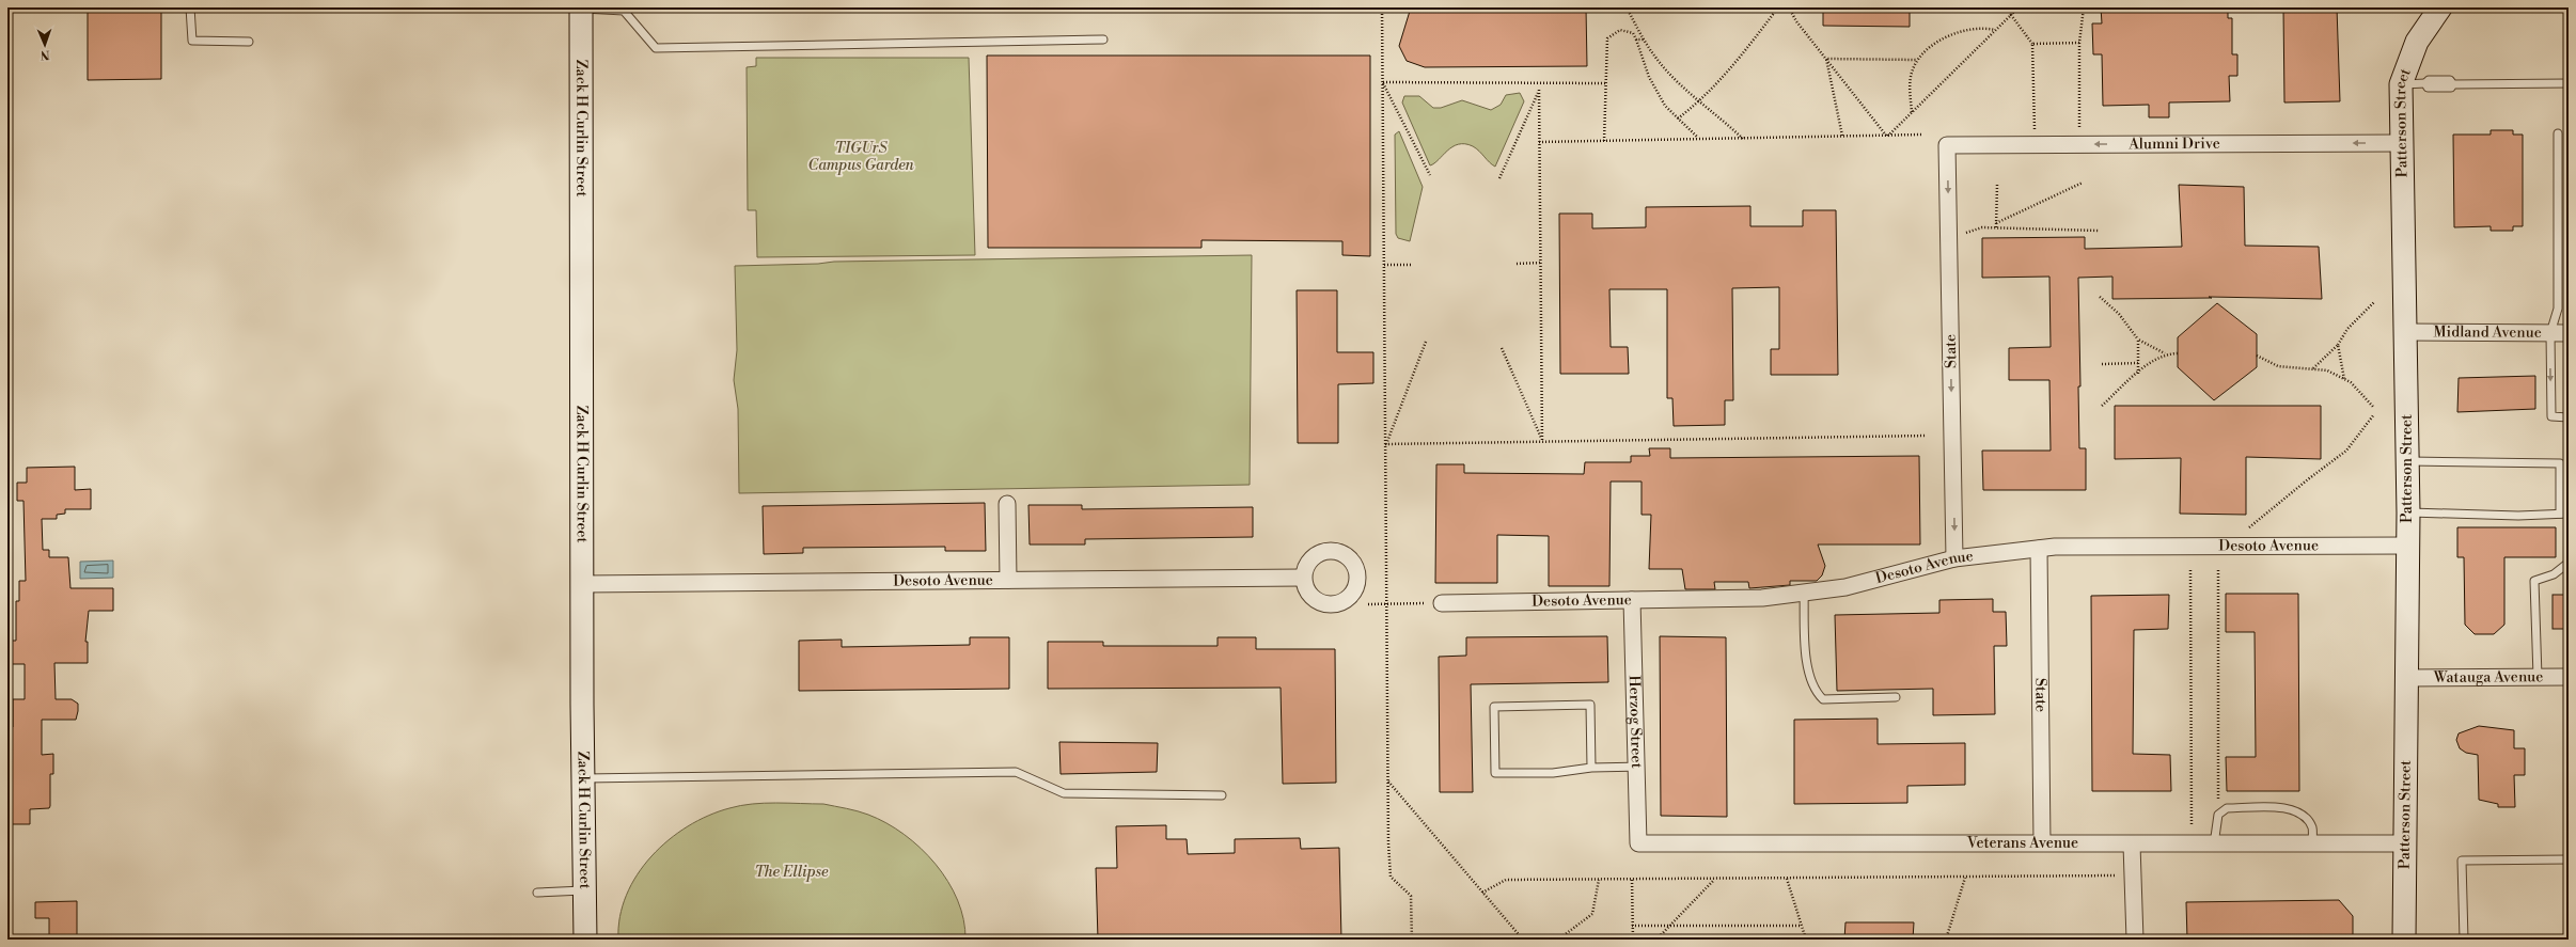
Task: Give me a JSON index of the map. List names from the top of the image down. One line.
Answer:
{"streets":{"street":["Patterson Street","Zack H Curlin Street","Alumni Drive","Midland Avenue","State","Desoto Avenue","Watauga Avenue","Herzog Street","Veterans Avenue"]},"crossings":[["Patterson Street","Alumni Drive"],["Patterson Street","Midland Avenue"],["Patterson Street","Desoto Avenue"],["Patterson Street","Watauga Avenue"],["Patterson Street","Veterans Avenue"],["Zack H Curlin Street","Desoto Avenue"],["Alumni Drive","State"],["State","Desoto Avenue"],["State","Veterans Avenue"],["Desoto Avenue","Herzog Street"],["Herzog Street","Veterans Avenue"]],"one_way":["Alumni Drive","State"],"parks":["TIGUrS Campus Garden","The Ellipse"],"north":"bottom"}
